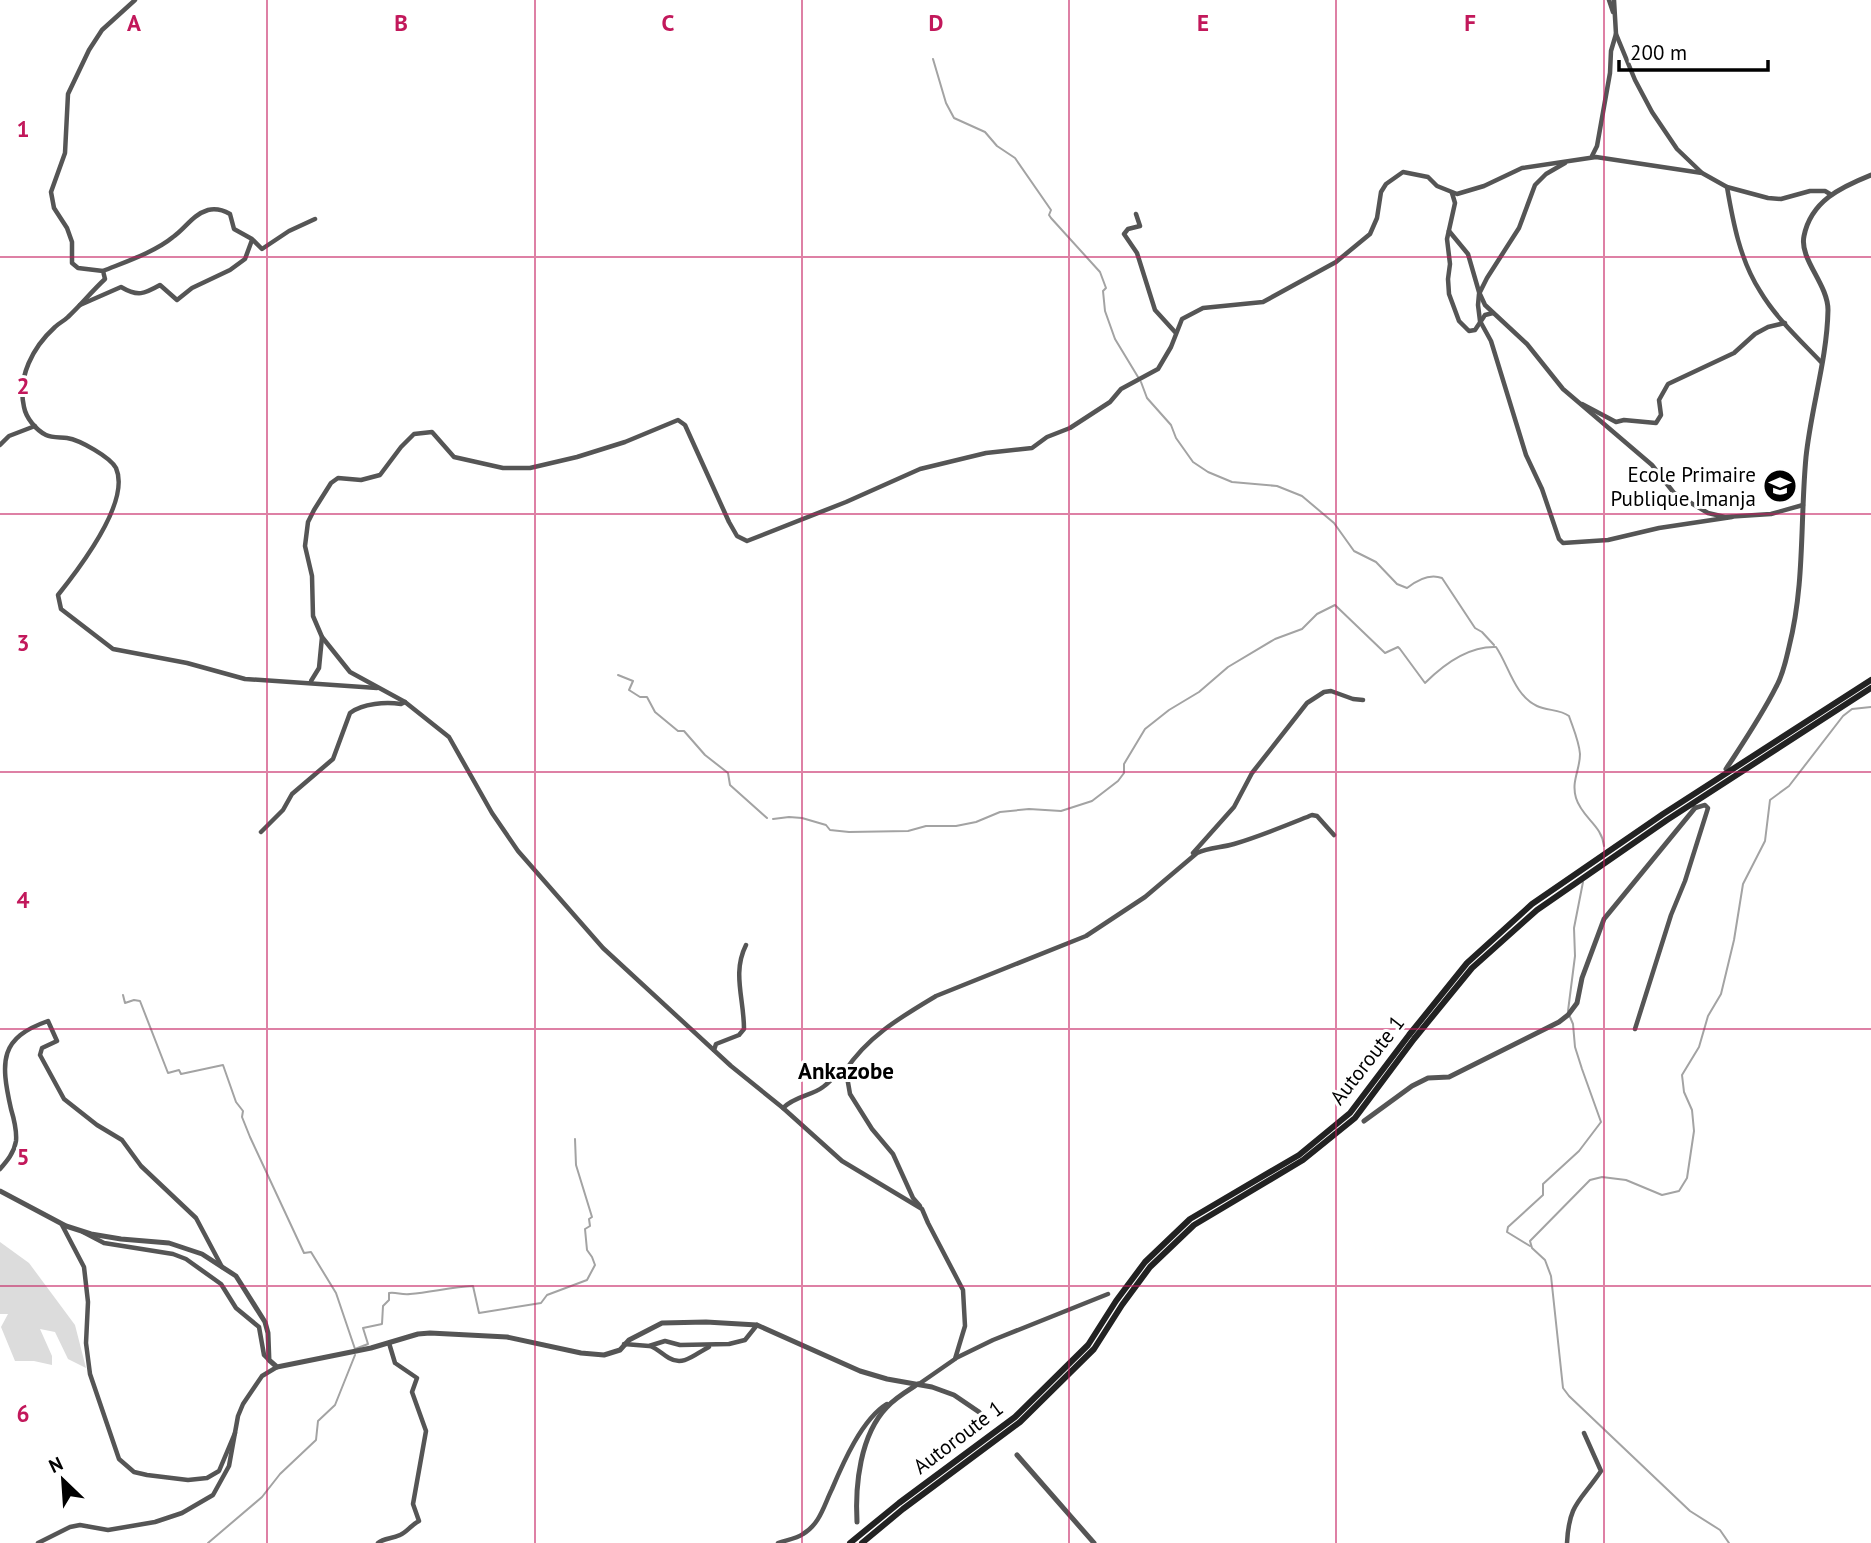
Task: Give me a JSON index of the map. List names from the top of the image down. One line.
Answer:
{"streets":{"main road":["Autoroute 1"]},"districts":["Ankazobe"],"places":{"school or university":["Ecole Primaire Publique Imanja"]},"scale_bar":"200 m","north":"top left","grid":{"columns":["A","B","C","D","E","F"],"rows":["1","2","3","4","5","6"]}}
